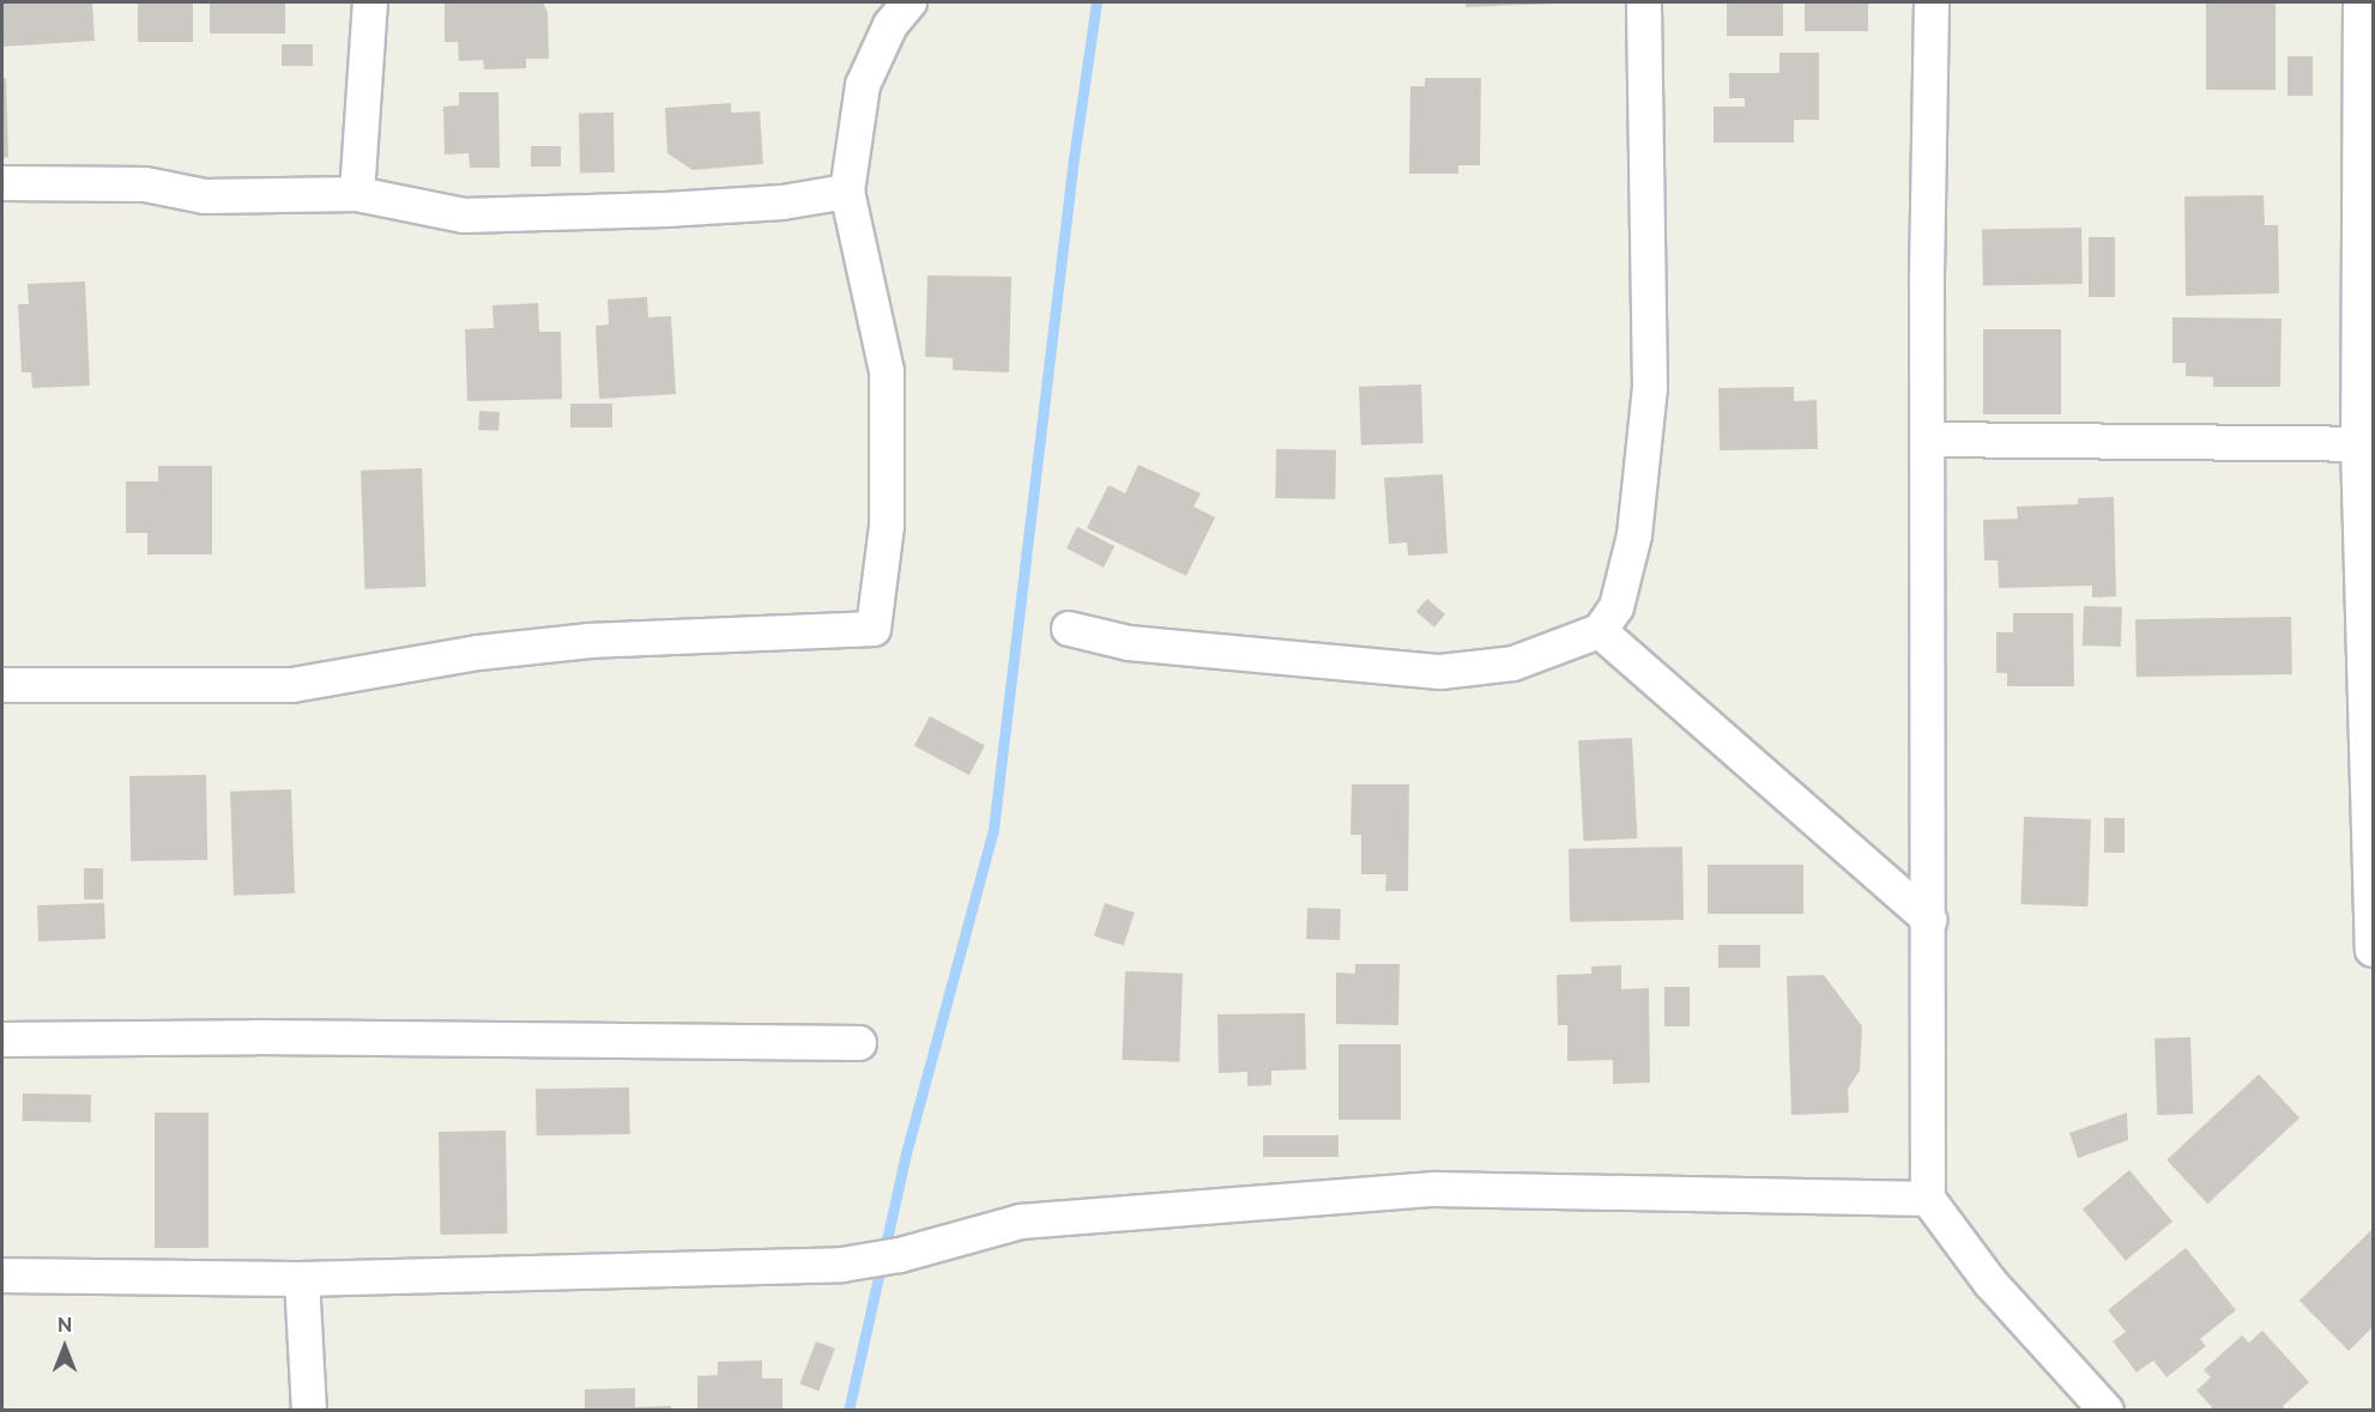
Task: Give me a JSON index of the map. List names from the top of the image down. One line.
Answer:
{"north":"top"}
